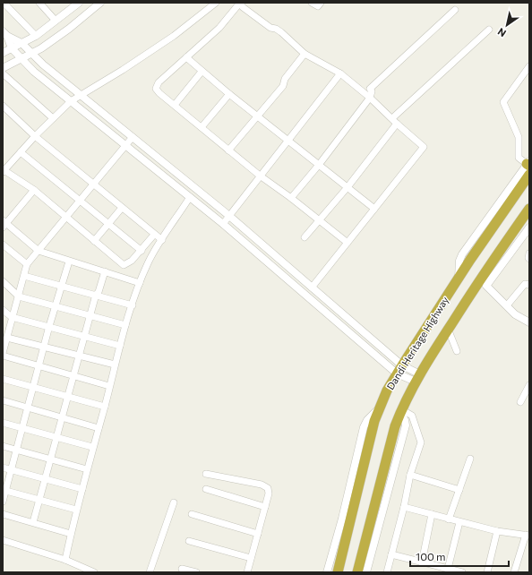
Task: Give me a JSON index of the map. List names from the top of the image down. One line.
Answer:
{"streets":{"highway":["Dandi Heritage Highway"]},"scale_bar":"100 m","north":"bottom left"}
